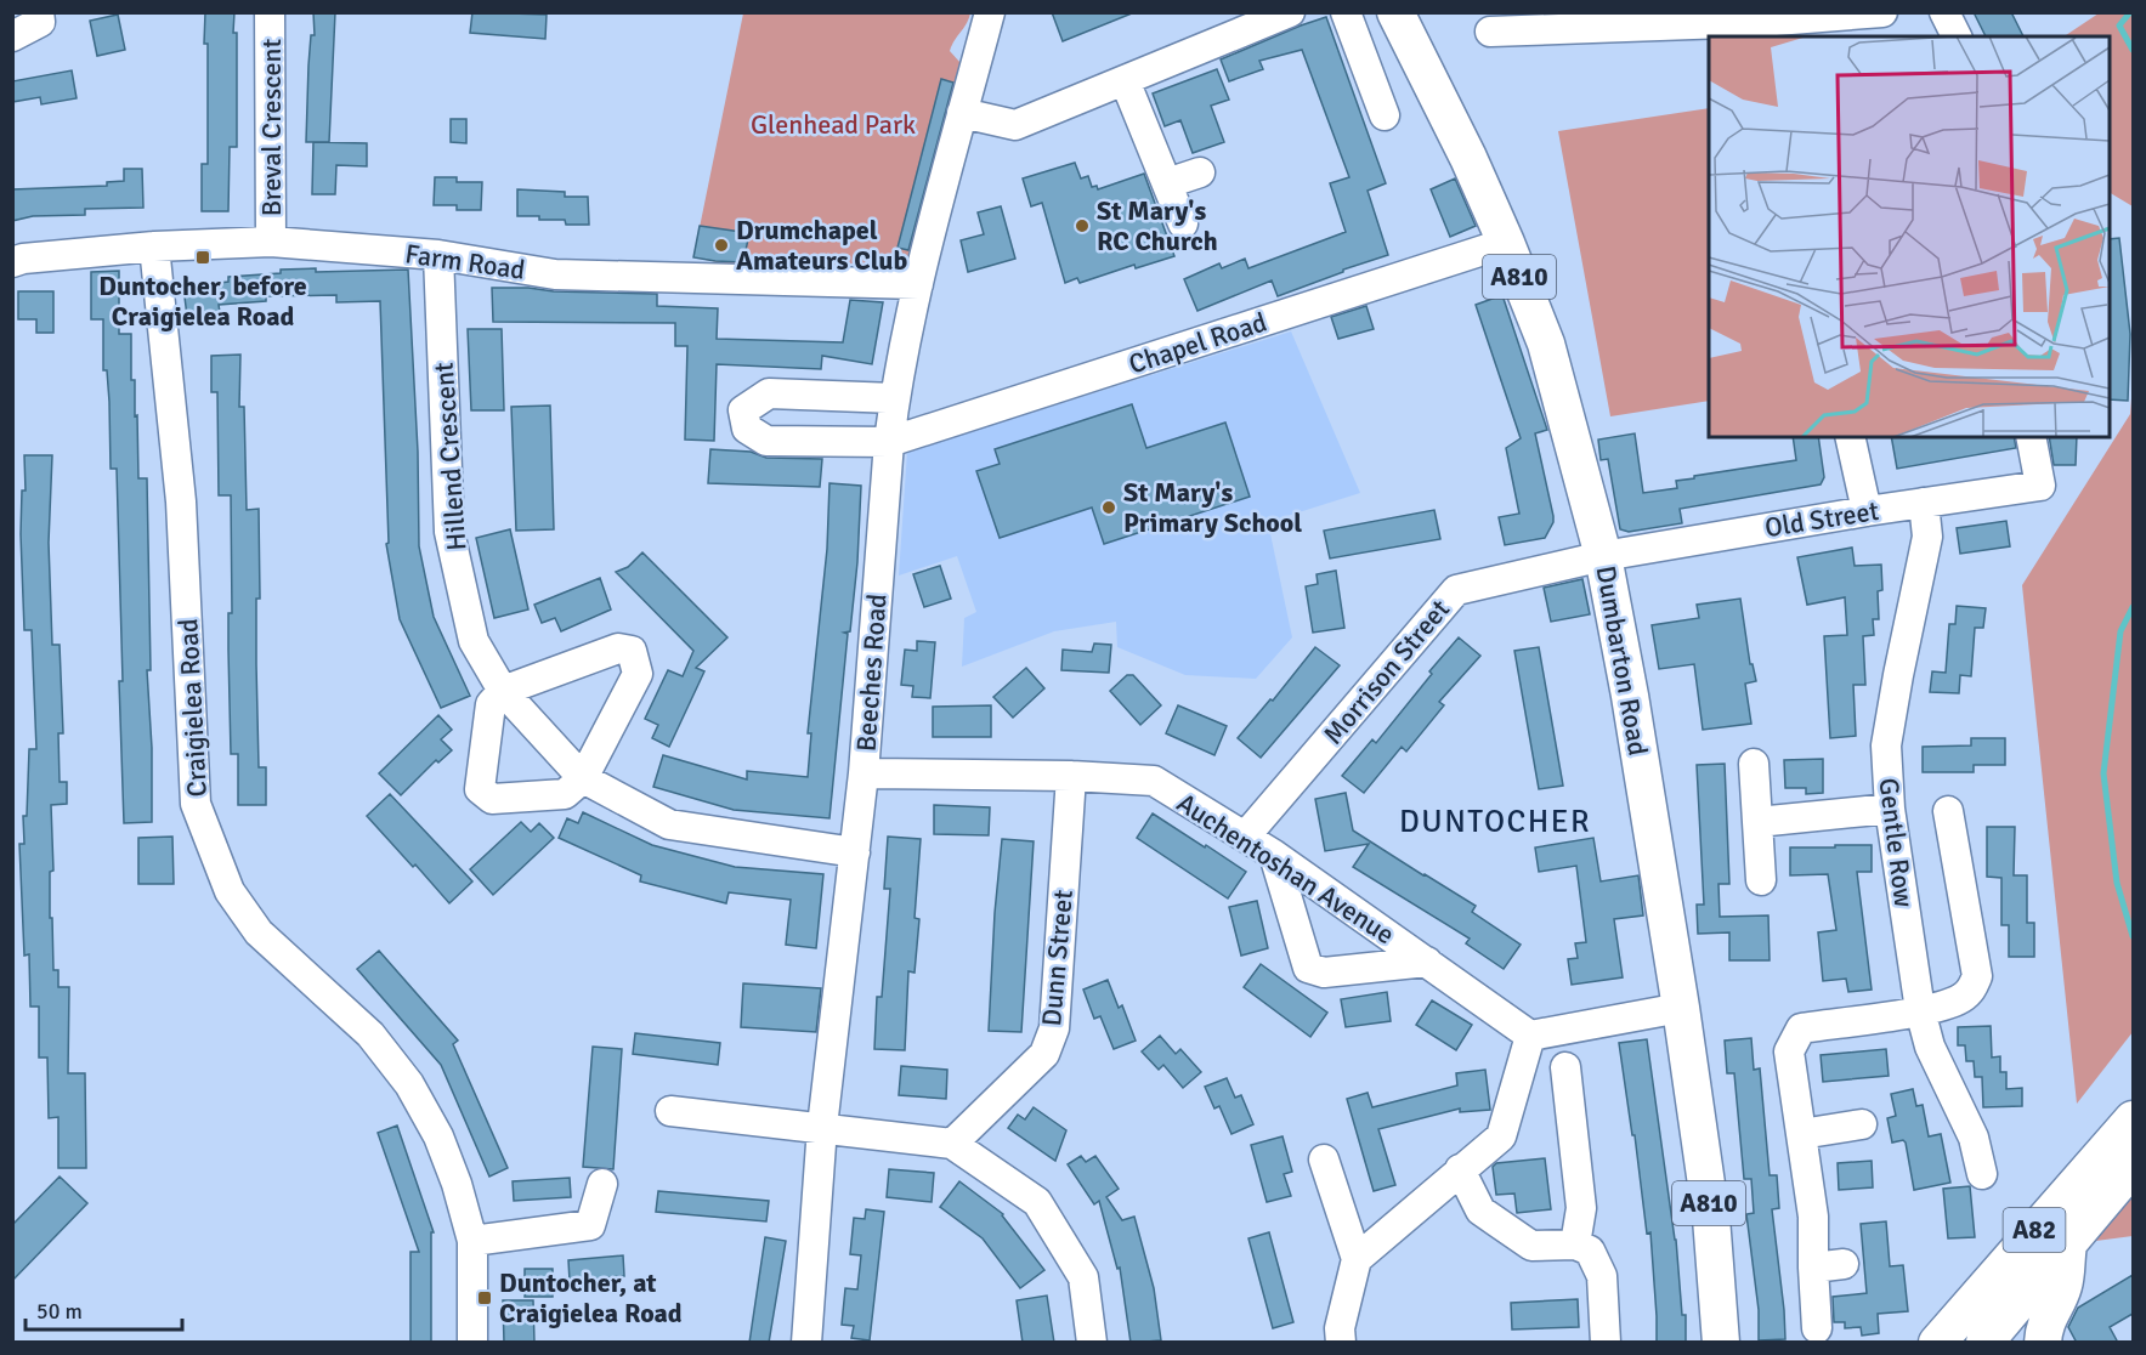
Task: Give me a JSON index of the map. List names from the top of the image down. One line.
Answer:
{"streets":{"main road":["A810","Dumbarton Road","A82"],"street":["Breval Crescent","Farm Road","Chapel Road","Hillend Crescent","Old Street","Morrison Street","Beeches Road","Craigielea Road","Gentle Row","Auchentoshan Avenue","Dunn Street"]},"crossings":[["Breval Crescent","Farm Road"],["Farm Road","Hillend Crescent"],["Farm Road","Beeches Road"],["Farm Road","Craigielea Road"],["Chapel Road","Dumbarton Road"],["Chapel Road","Beeches Road"],["Hillend Crescent","Beeches Road"],["Old Street","Dumbarton Road"],["Old Street","Morrison Street"],["Old Street","Gentle Row"],["Dumbarton Road","Morrison Street"],["Morrison Street","Auchentoshan Avenue"],["Beeches Road","Auchentoshan Avenue"],["Auchentoshan Avenue","Dunn Street"]],"districts":["DUNTOCHER"],"parks":["Glenhead Park"],"places":{"other":["St Mary's RC Church","Drumchapel Amateurs Club","St Mary's Primary School"],"transit":["Duntocher, before Craigielea Road","Duntocher, at Craigielea Road"]},"scale_bar":"50 m"}
